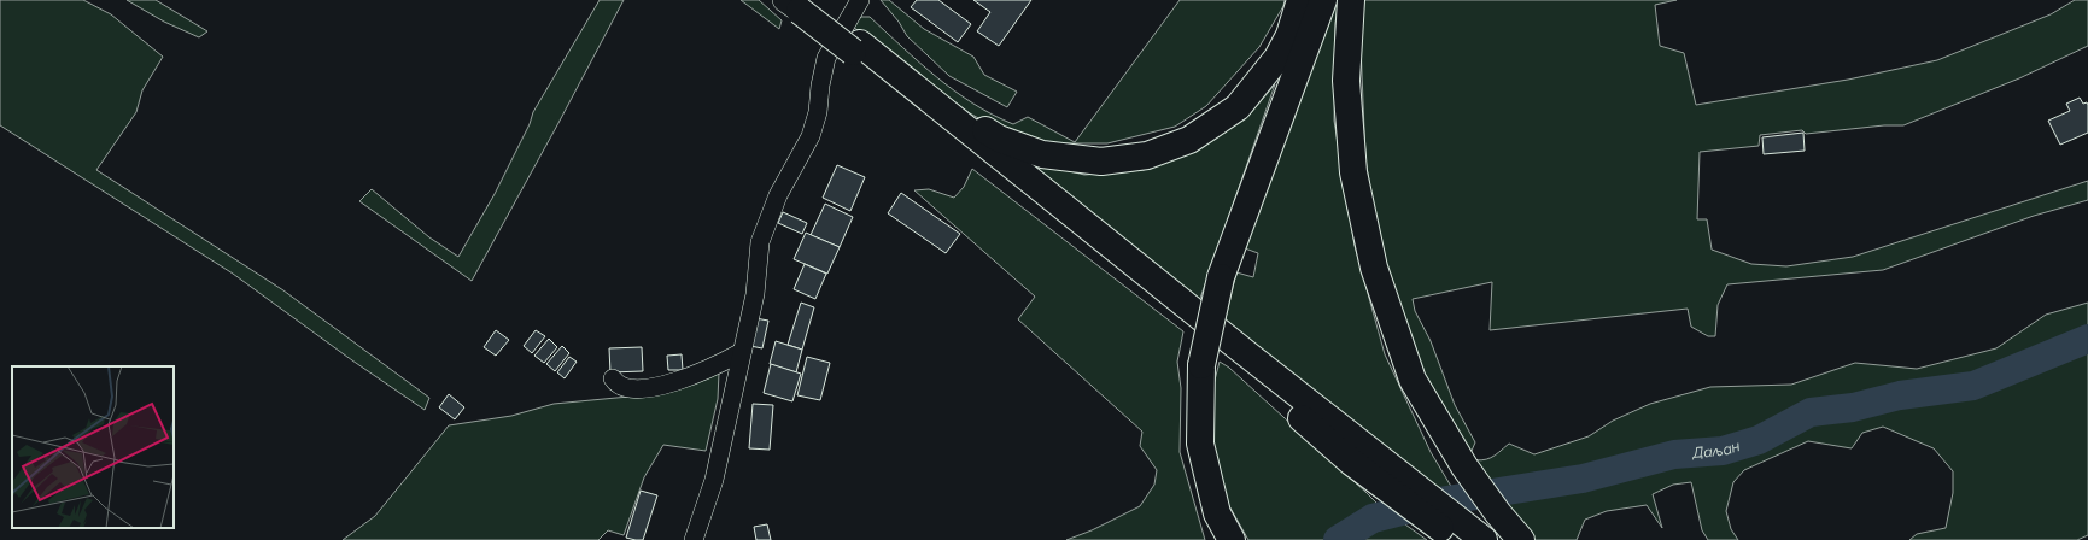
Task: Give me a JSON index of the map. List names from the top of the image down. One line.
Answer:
{"water":["Даљан"]}
